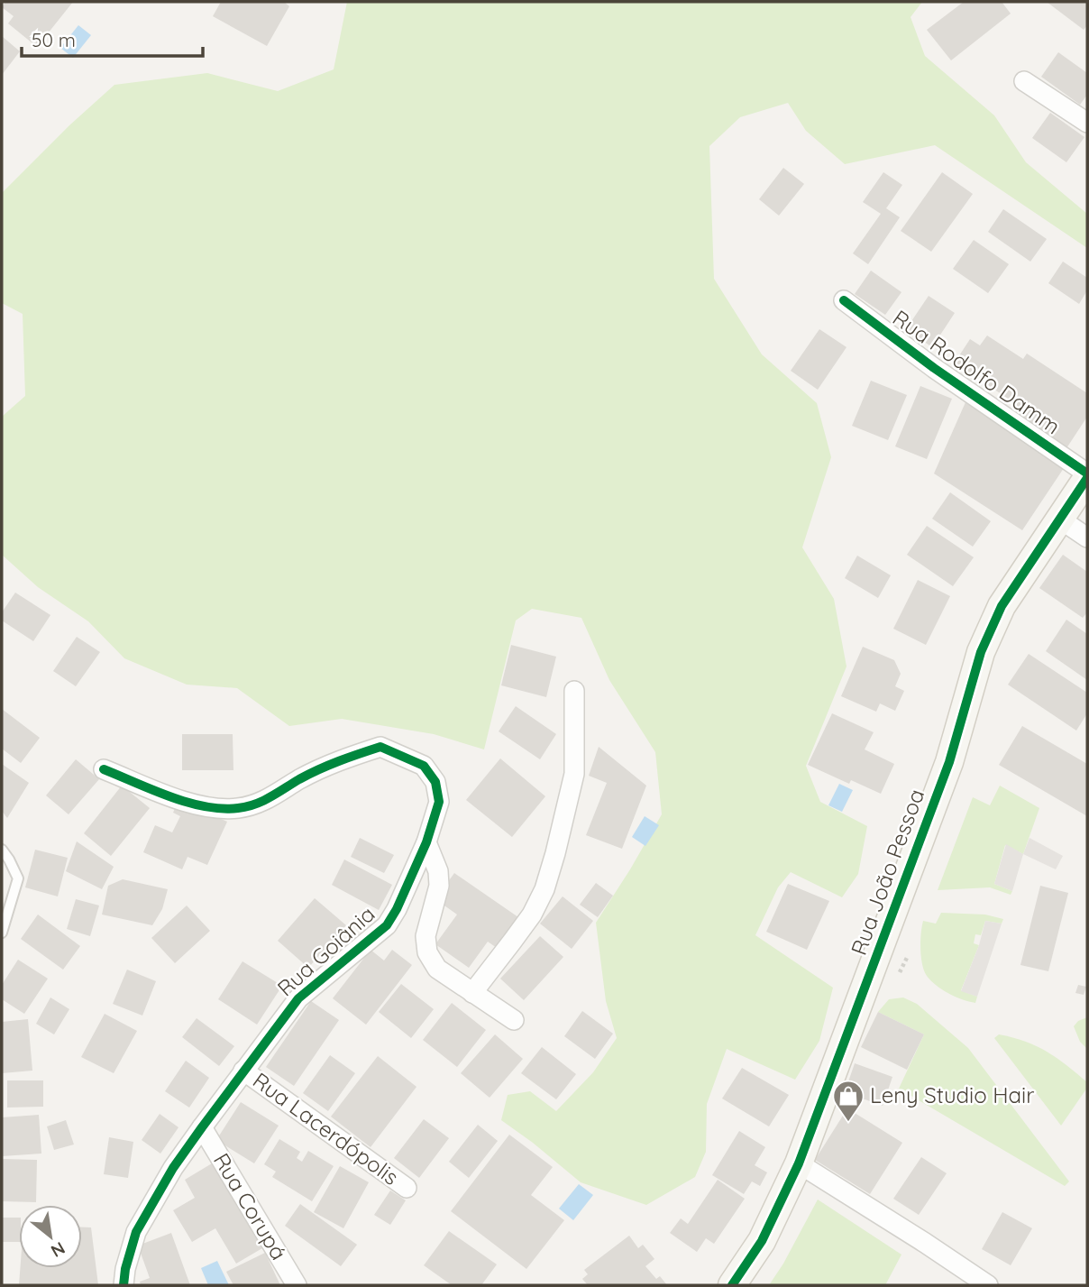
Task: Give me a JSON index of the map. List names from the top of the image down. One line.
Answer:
{"streets":{"main road":["Rua João Pessoa"],"street":["Rua Rodolfo Damm","Rua Goiânia","Rua Lacerdópolis","Rua Corupá"]},"crossings":[["Rua Rodolfo Damm","Rua João Pessoa"],["Rua Goiânia","Rua Lacerdópolis"],["Rua Goiânia","Rua Corupá"]],"places":{"shop":["Leny Studio Hair"]},"scale_bar":"50 m","north":"bottom right"}
